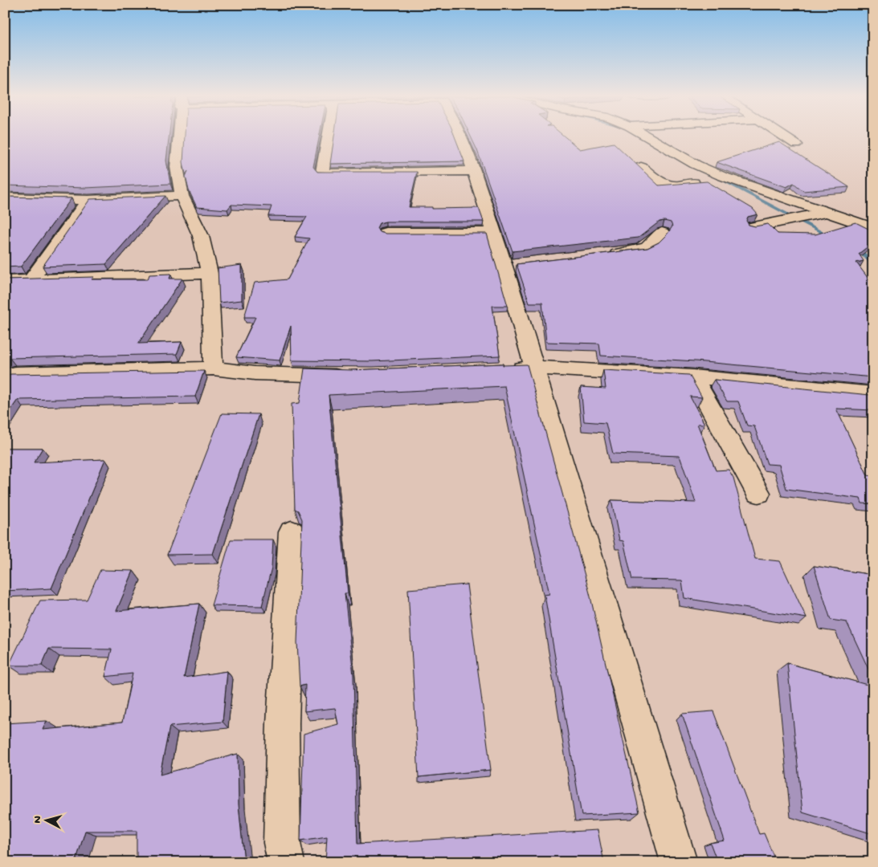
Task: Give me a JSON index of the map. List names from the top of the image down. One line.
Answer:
{"north":"left"}
